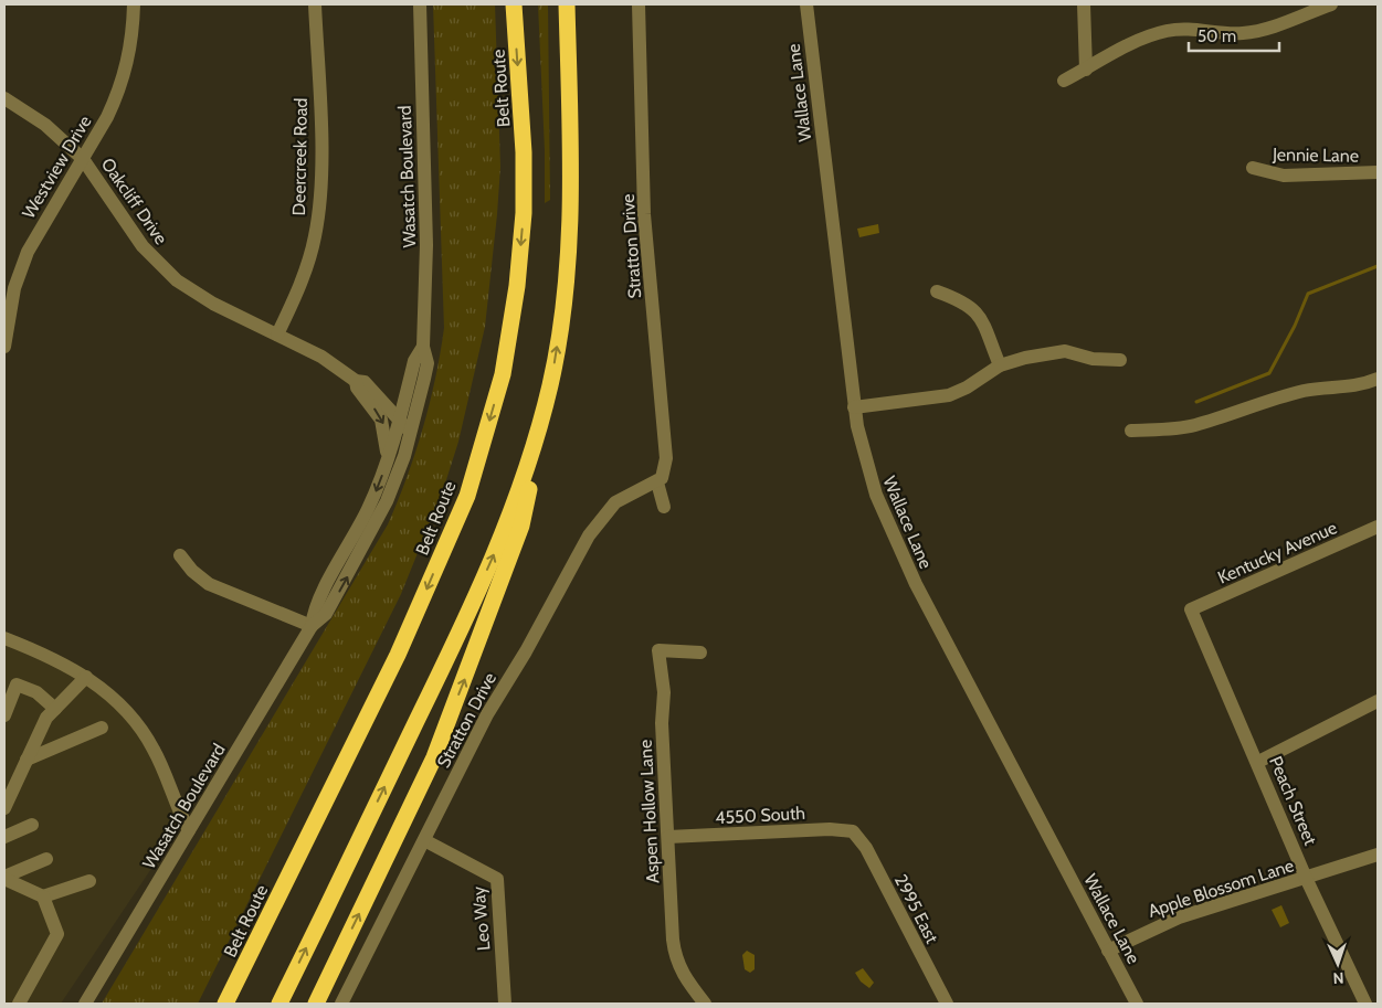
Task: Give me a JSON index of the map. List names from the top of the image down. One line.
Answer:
{"streets":{"highway":["Belt Route"],"street":["Wallace Lane","Jennie Lane","Deercreek Road","Westview Drive","Wasatch Boulevard","Oakcliff Drive","Stratton Drive","Kentucky Avenue","Peach Street","Aspen Hollow Lane","4550 South","Apple Blossom Lane","2995 East","Leo Way"]},"crossings":[["Wallace Lane","Apple Blossom Lane"],["Deercreek Road","Oakcliff Drive"],["Westview Drive","Oakcliff Drive"],["Wasatch Boulevard","Oakcliff Drive"],["Stratton Drive","Leo Way"],["Kentucky Avenue","Peach Street"],["Peach Street","Apple Blossom Lane"],["Aspen Hollow Lane","4550 South"],["4550 South","2995 East"]],"scale_bar":"50 m","north":"bottom"}
